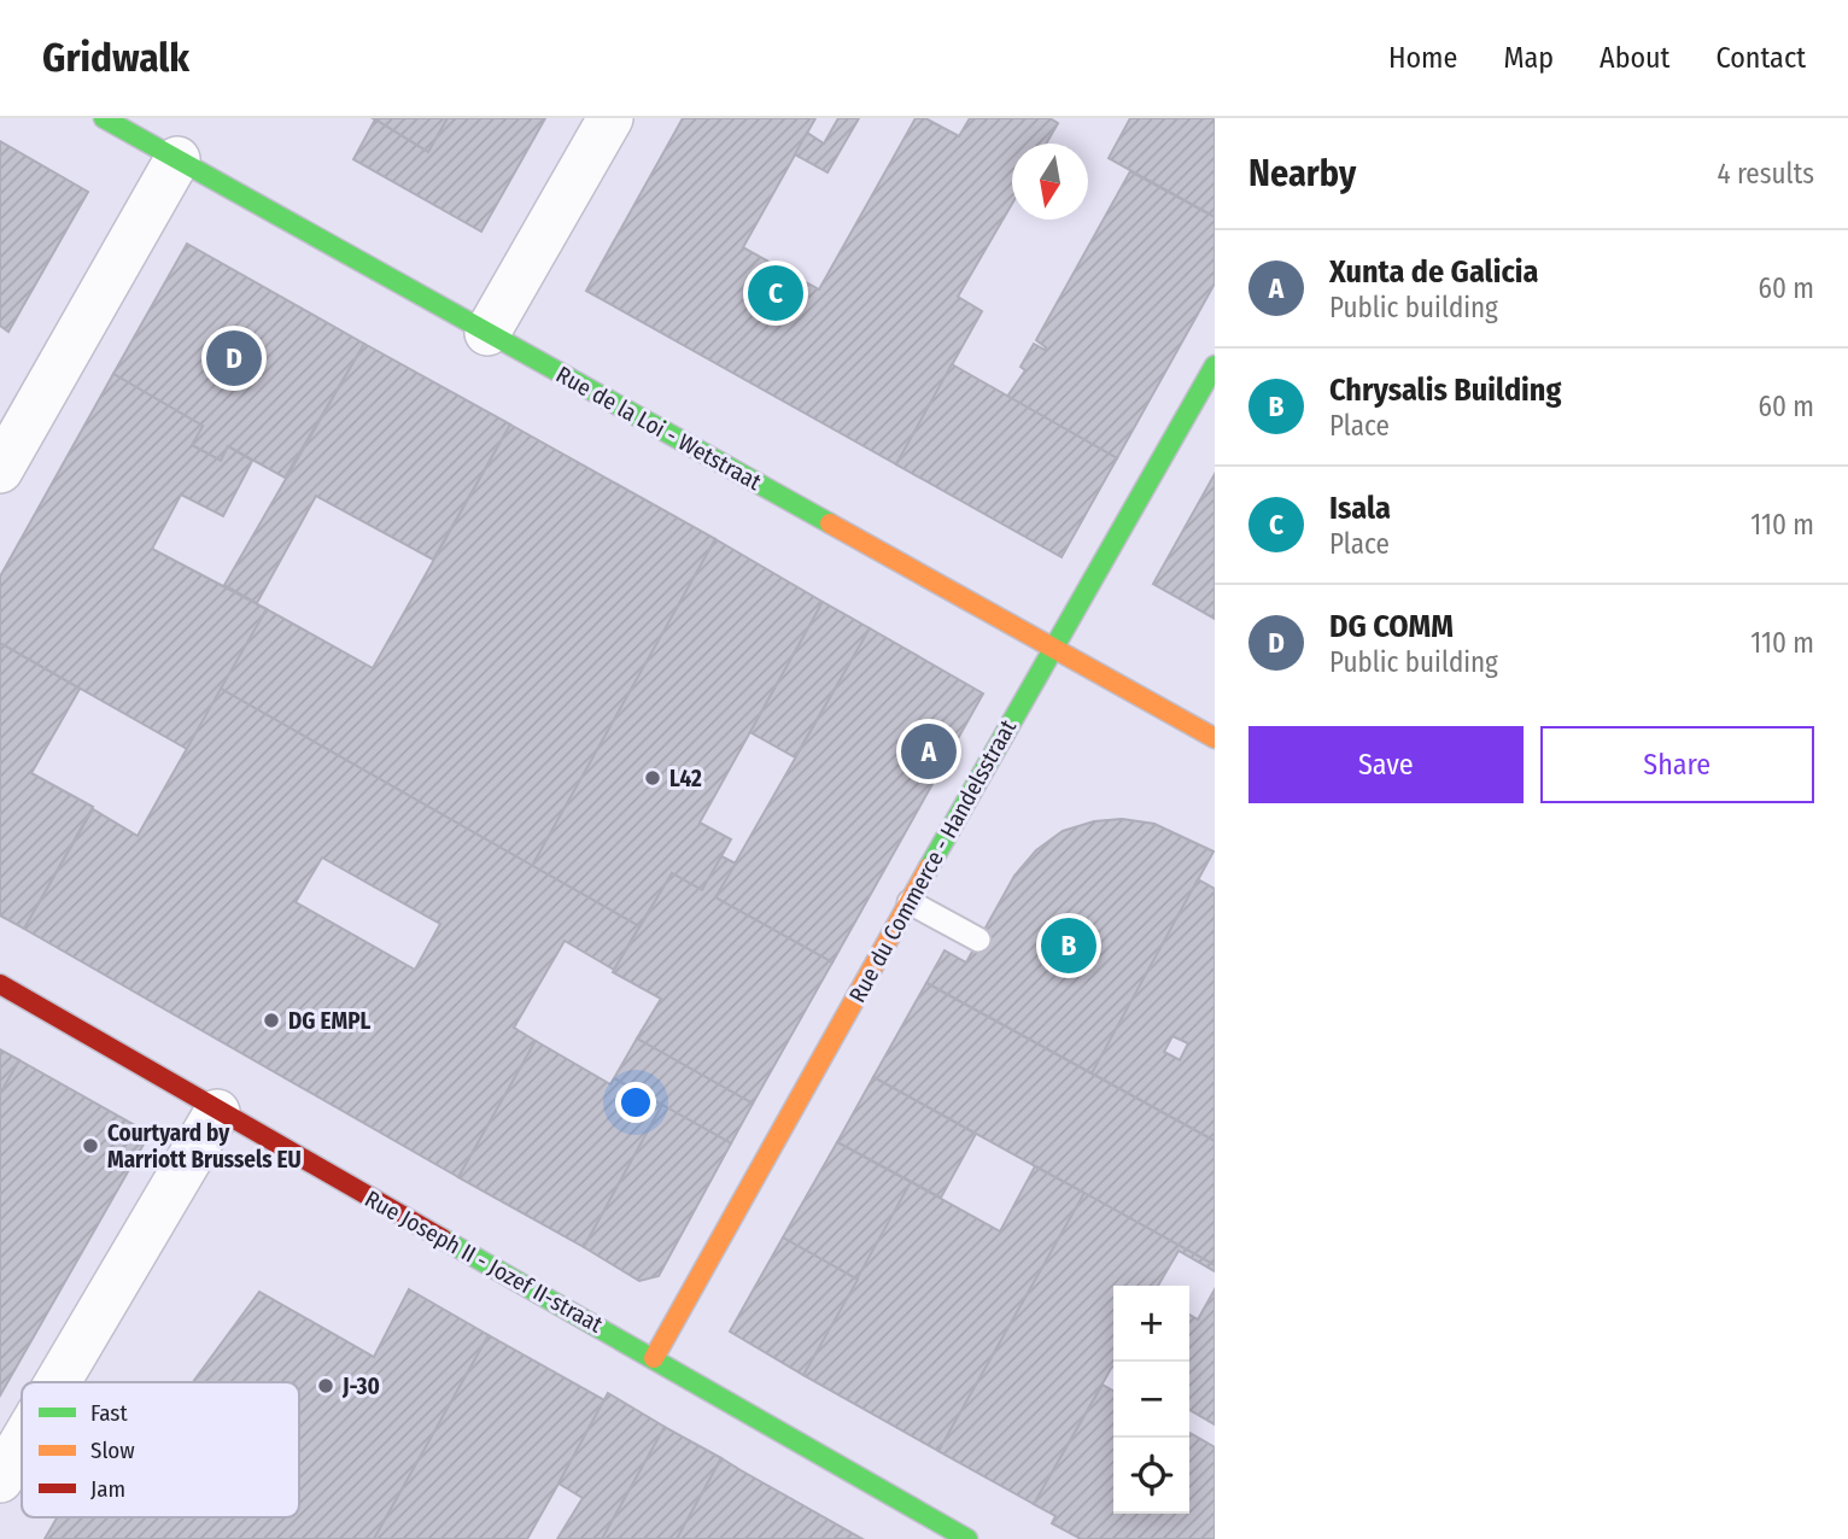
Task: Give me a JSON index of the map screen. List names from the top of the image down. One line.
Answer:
{"streets":{"street":["Rue de la Loi - Wetstraat","Rue du Commerce - Handelsstraat","Rue Joseph II - Jozef II-straat"]},"crossings":[["Rue de la Loi - Wetstraat","Rue du Commerce - Handelsstraat"],["Rue du Commerce - Handelsstraat","Rue Joseph II - Jozef II-straat"]],"places":["L42","DG EMPL","Courtyard by Marriott Brussels EU","J-30"],"legend":["Fast","Slow","Jam"],"north":"bottom","page":{"header":"Gridwalk","nav":["Home","Map","About","Contact"],"heading":["Nearby","4 results"],"list":[{"mark":"A","name":"Xunta de Galicia","note":"Public building","value":"60 m"},{"mark":"B","name":"Chrysalis Building","note":"Place","value":"60 m"},{"mark":"C","name":"Isala","note":"Place","value":"110 m"},{"mark":"D","name":"DG COMM","note":"Public building","value":"110 m"}],"pins":["C","D","A","B"],"buttons":["Save","Share"],"map_buttons":["+","−"]}}
